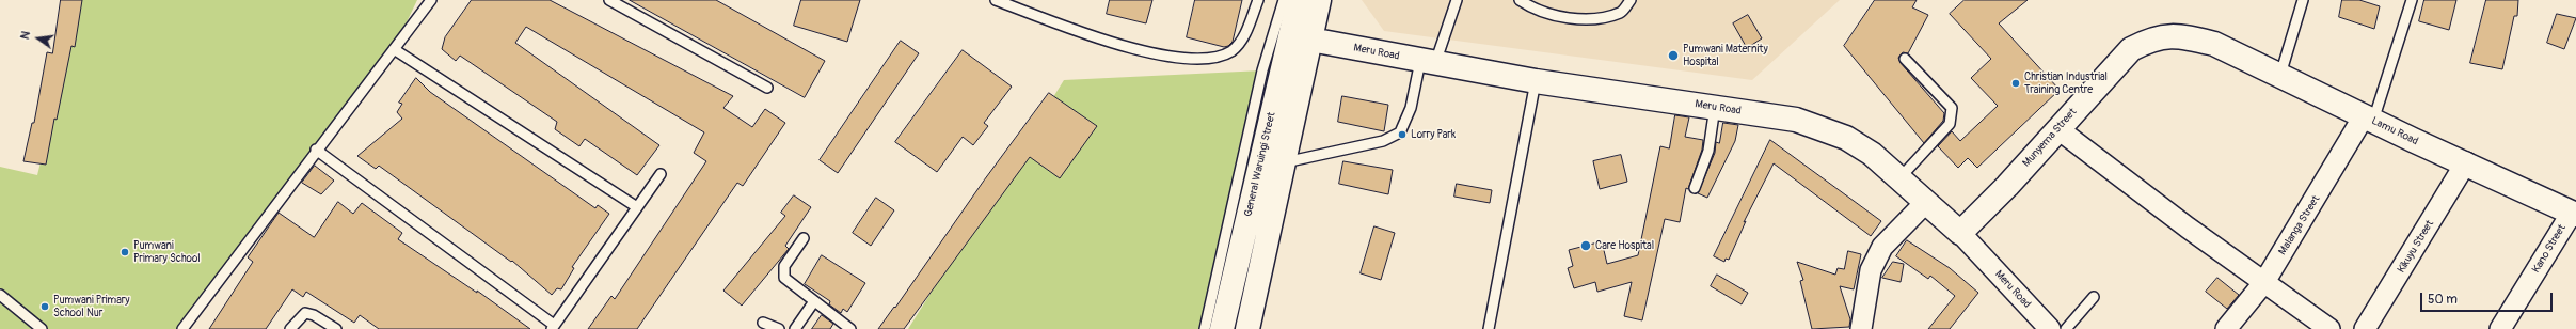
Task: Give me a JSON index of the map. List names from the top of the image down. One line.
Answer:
{"streets":{"street":["Meru Road","Lamu Road","Munyema Street","General Waruingi Street","Malanga Street","Kikuyu Street","Kano Street"]},"crossings":[["Meru Road","Munyema Street"],["Meru Road","General Waruingi Street"],["Lamu Road","Munyema Street"],["Lamu Road","Malanga Street"],["Lamu Road","Kikuyu Street"],["Lamu Road","Kano Street"]],"places":["Pumwani Maternity Hospital","Christian Industrial Training Centre","Lorry Park","Care Hospital","Pumwani Primary School","Pumwani Primary School Nur"],"scale_bar":"50 m","north":"left"}
